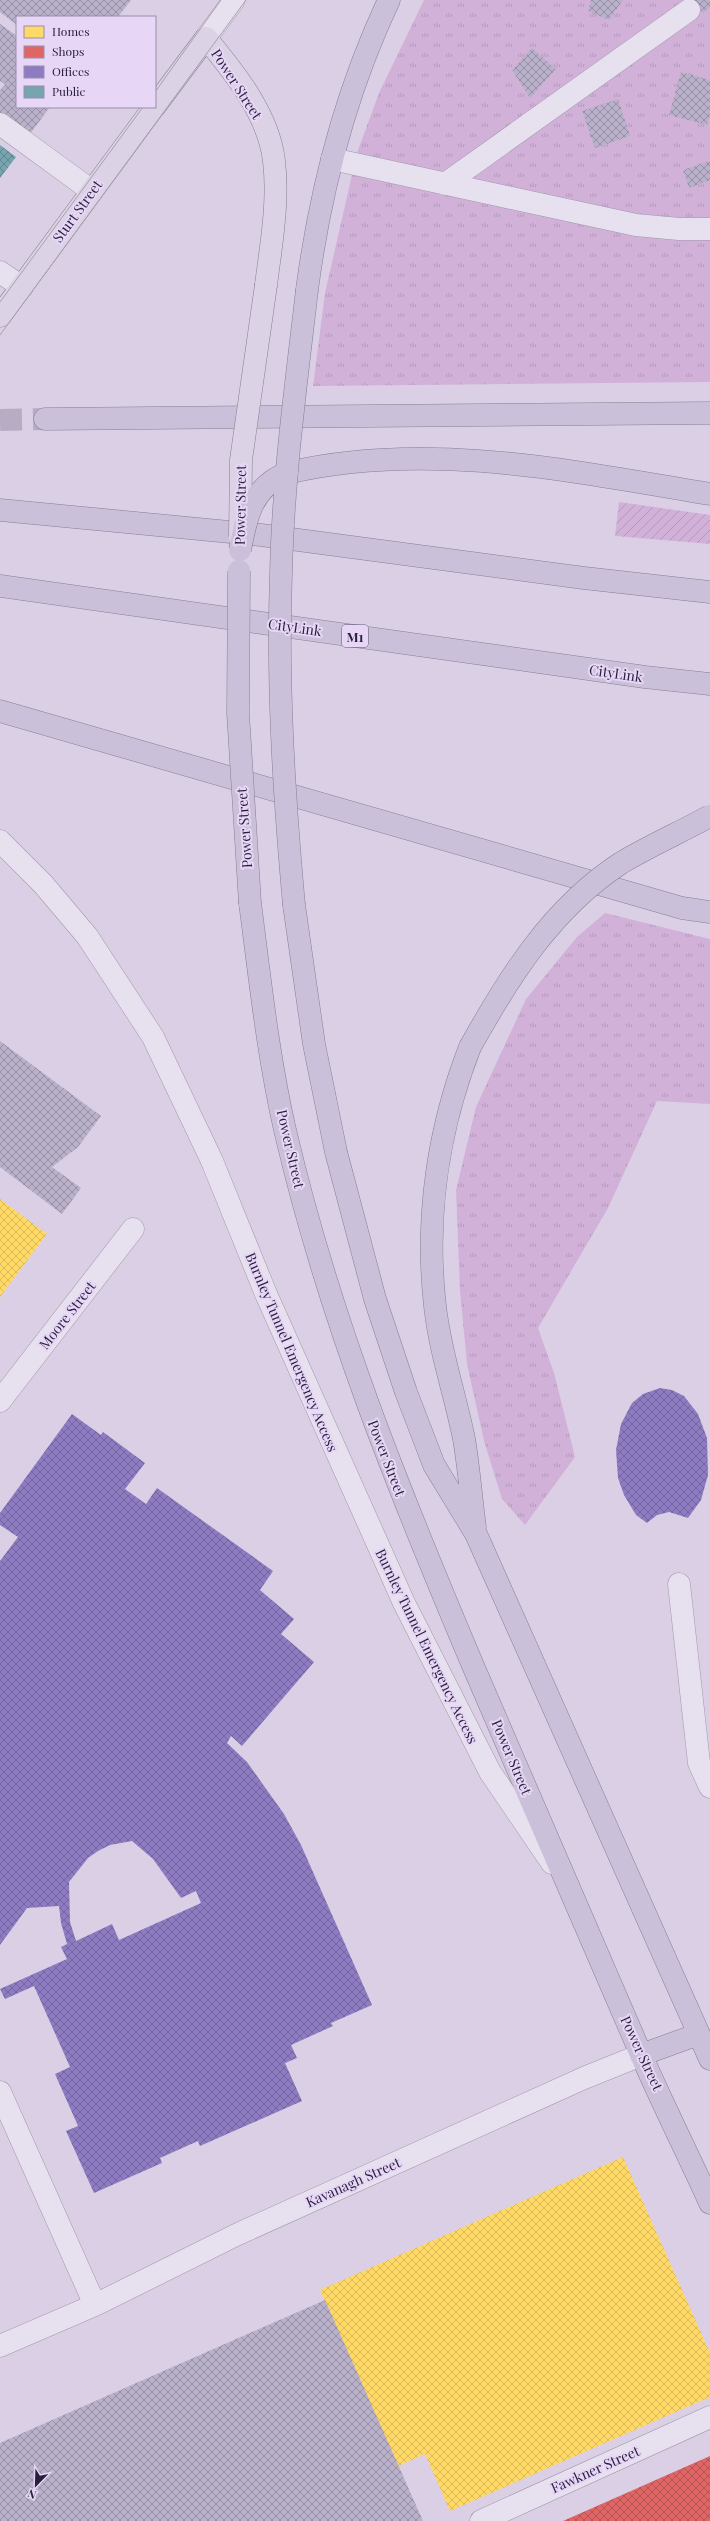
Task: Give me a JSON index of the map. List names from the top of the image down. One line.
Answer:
{"streets":{"highway":["Power Street","CityLink","M1","Kavanagh Street"],"main road":["Sturt Street"],"street":["Moore Street","Burnley Tunnel Emergency Access","Fawkner Street"]},"crossings":[["Power Street","Sturt Street"],["Power Street","Burnley Tunnel Emergency Access"],["Power Street","Kavanagh Street"]],"legend":["Homes","Shops","Offices","Public"],"north":"bottom left"}
